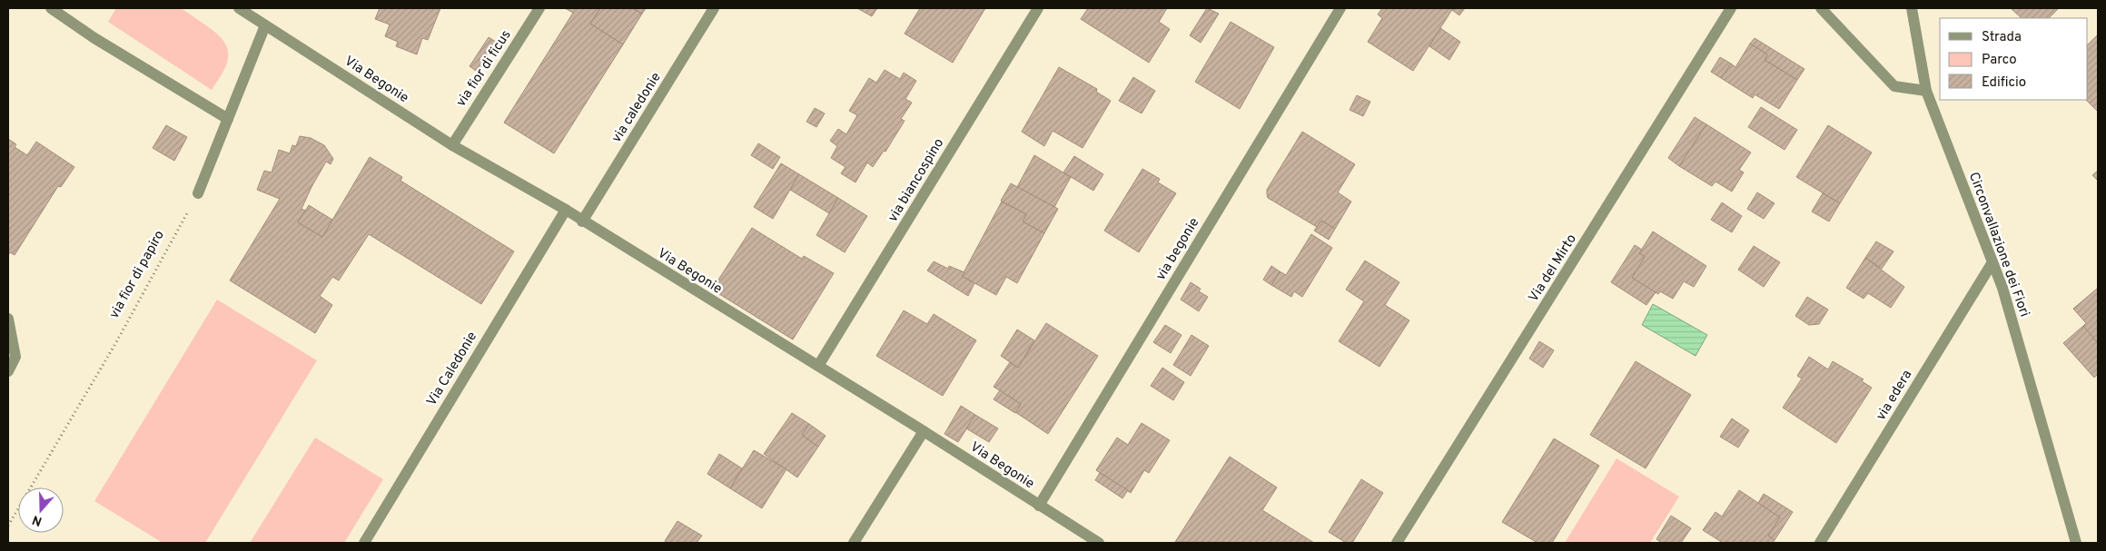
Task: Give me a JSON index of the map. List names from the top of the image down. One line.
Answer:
{"streets":{"street":["via fior di ficus","Via Begonie","via caledonie","via biancospino","Circonvallazione dei Fiori","via begonie","Via del Mirto","Via Caledonie","via edera"],"path":["via fior di papiro"]},"crossings":[["via fior di ficus","Via Begonie"],["Via Begonie","via caledonie"],["Via Begonie","via biancospino"],["Via Begonie","via begonie"],["Via Begonie","Via Caledonie"],["Circonvallazione dei Fiori","via edera"]],"legend":["Strada","Parco","Edificio"],"north":"bottom"}
